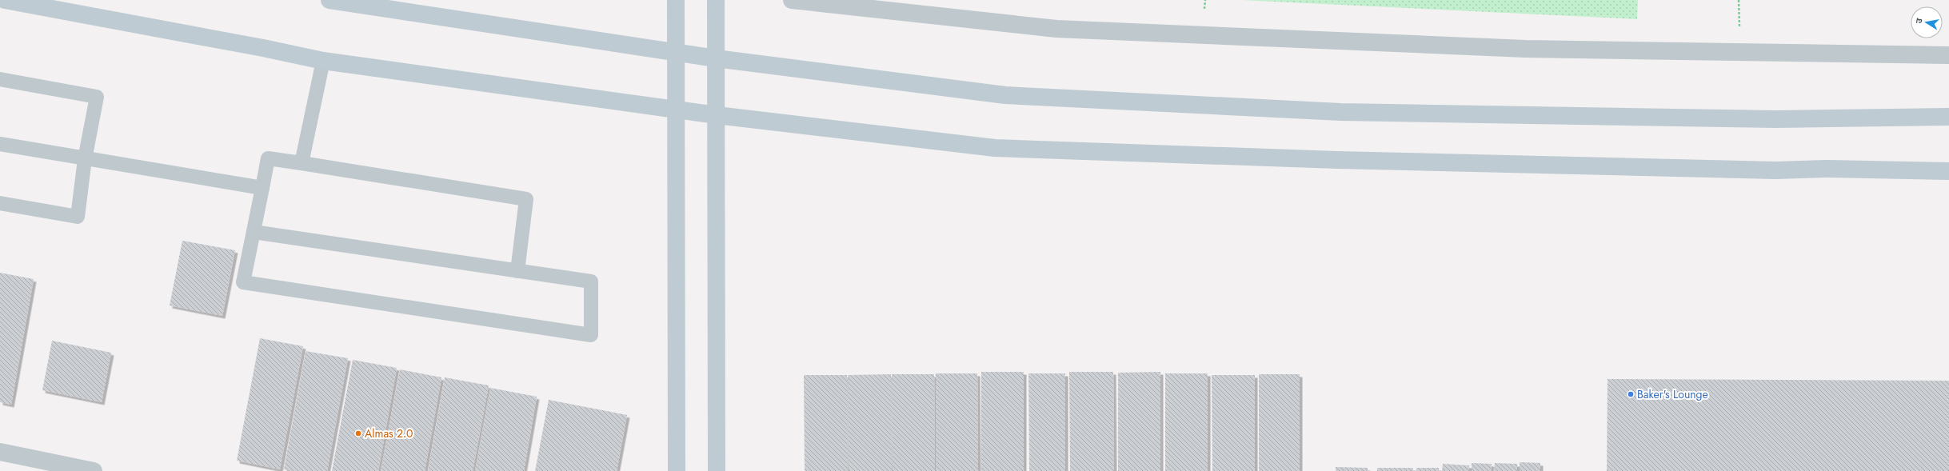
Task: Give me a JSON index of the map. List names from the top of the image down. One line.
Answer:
{"places":["Baker's Lounge","Almas 2.0"],"north":"left"}
